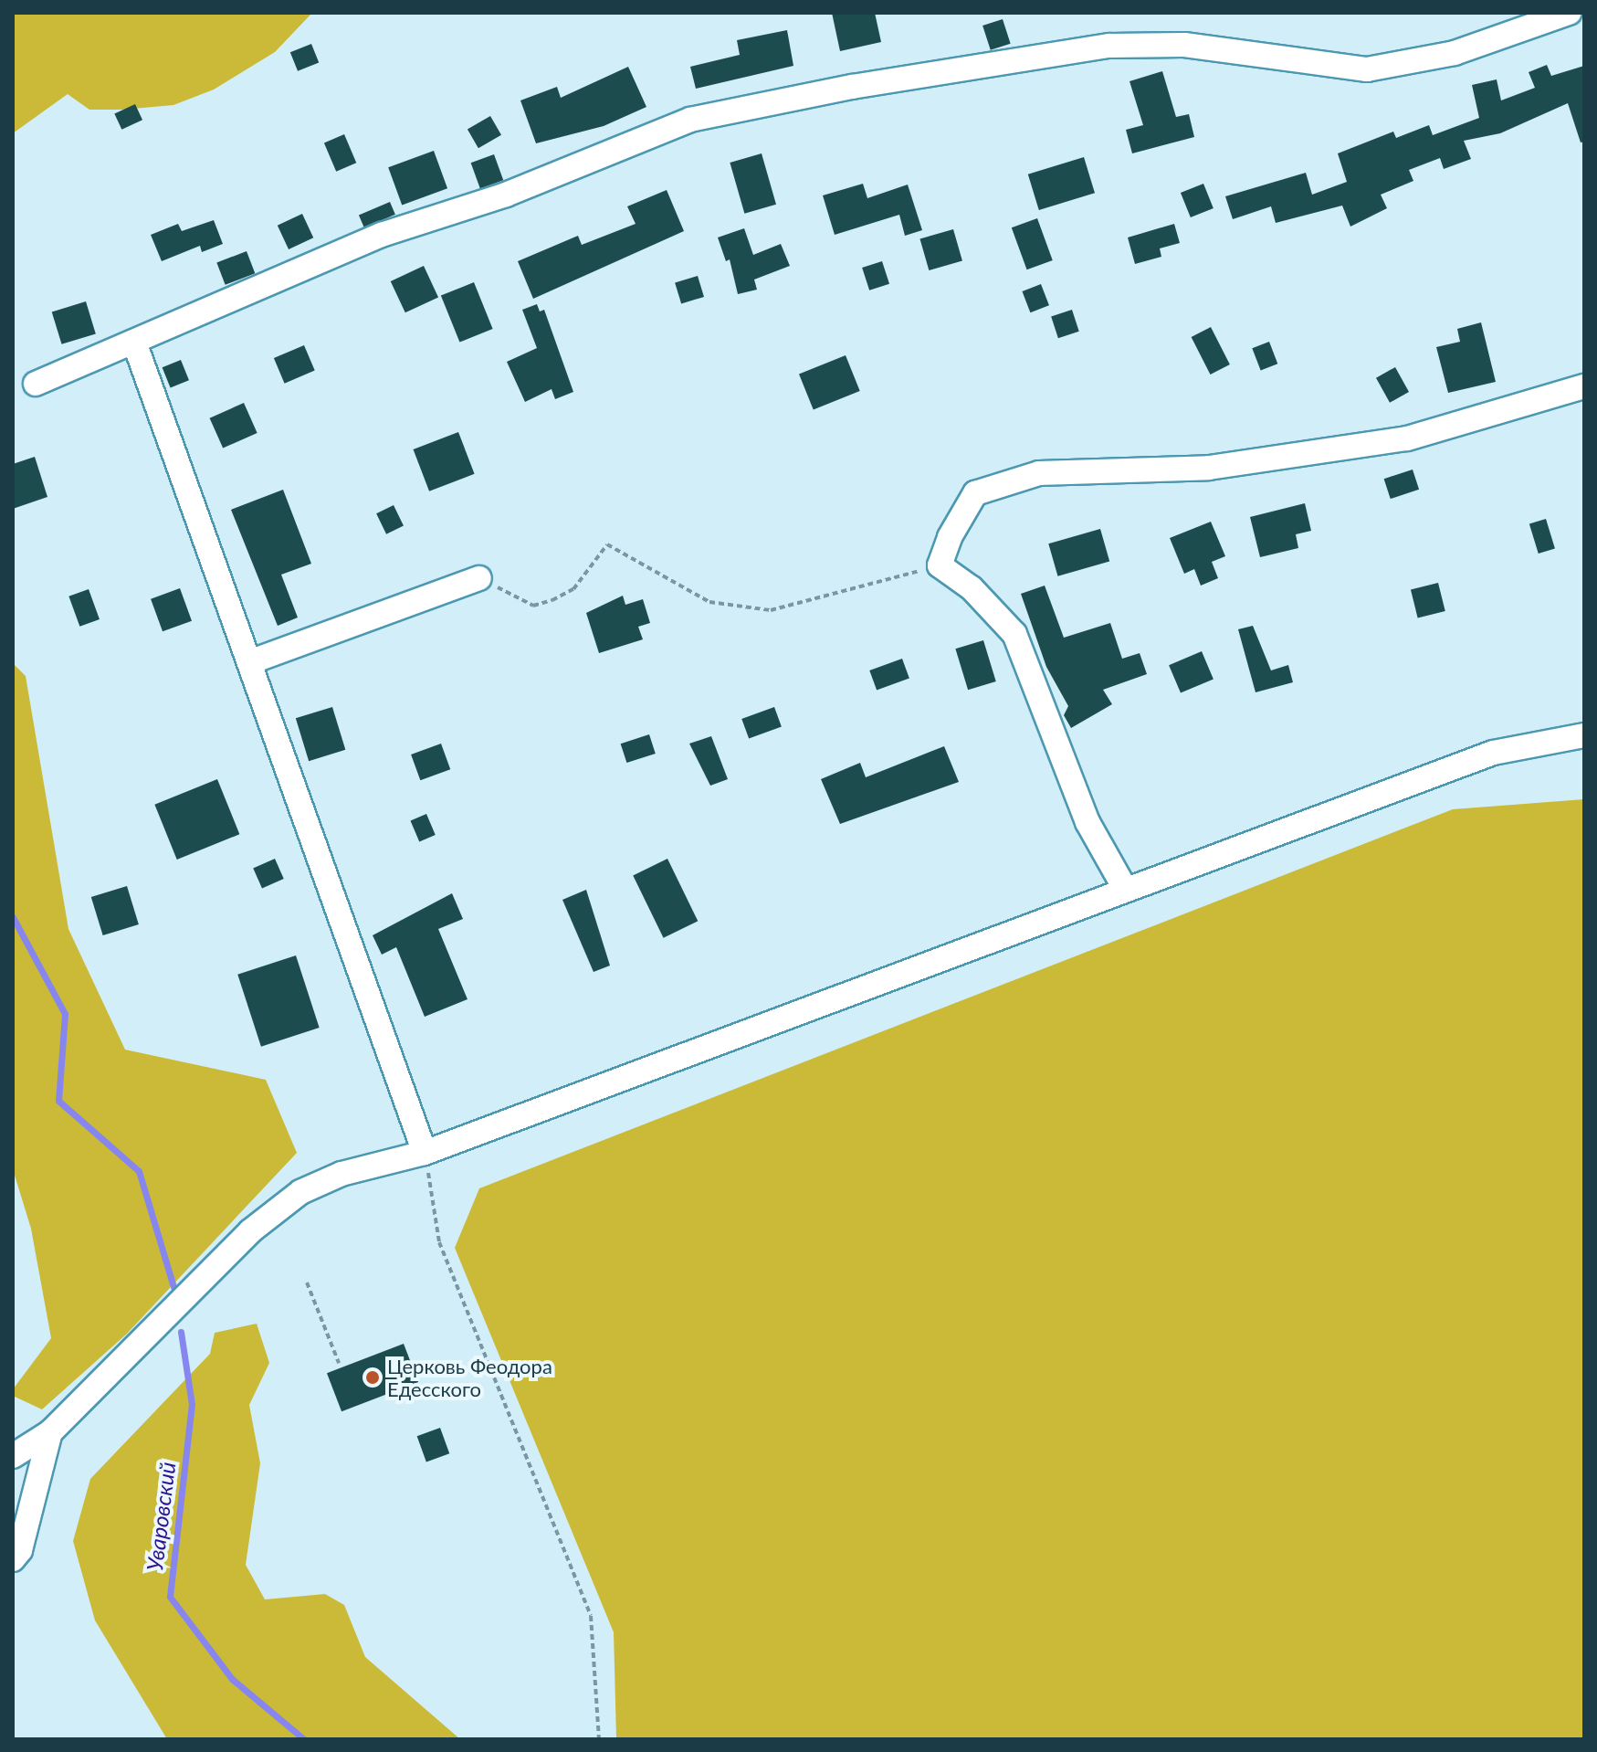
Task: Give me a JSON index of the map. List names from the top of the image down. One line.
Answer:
{"water":["Уваровский"],"places":["Церковь Феодора Едесского"]}
